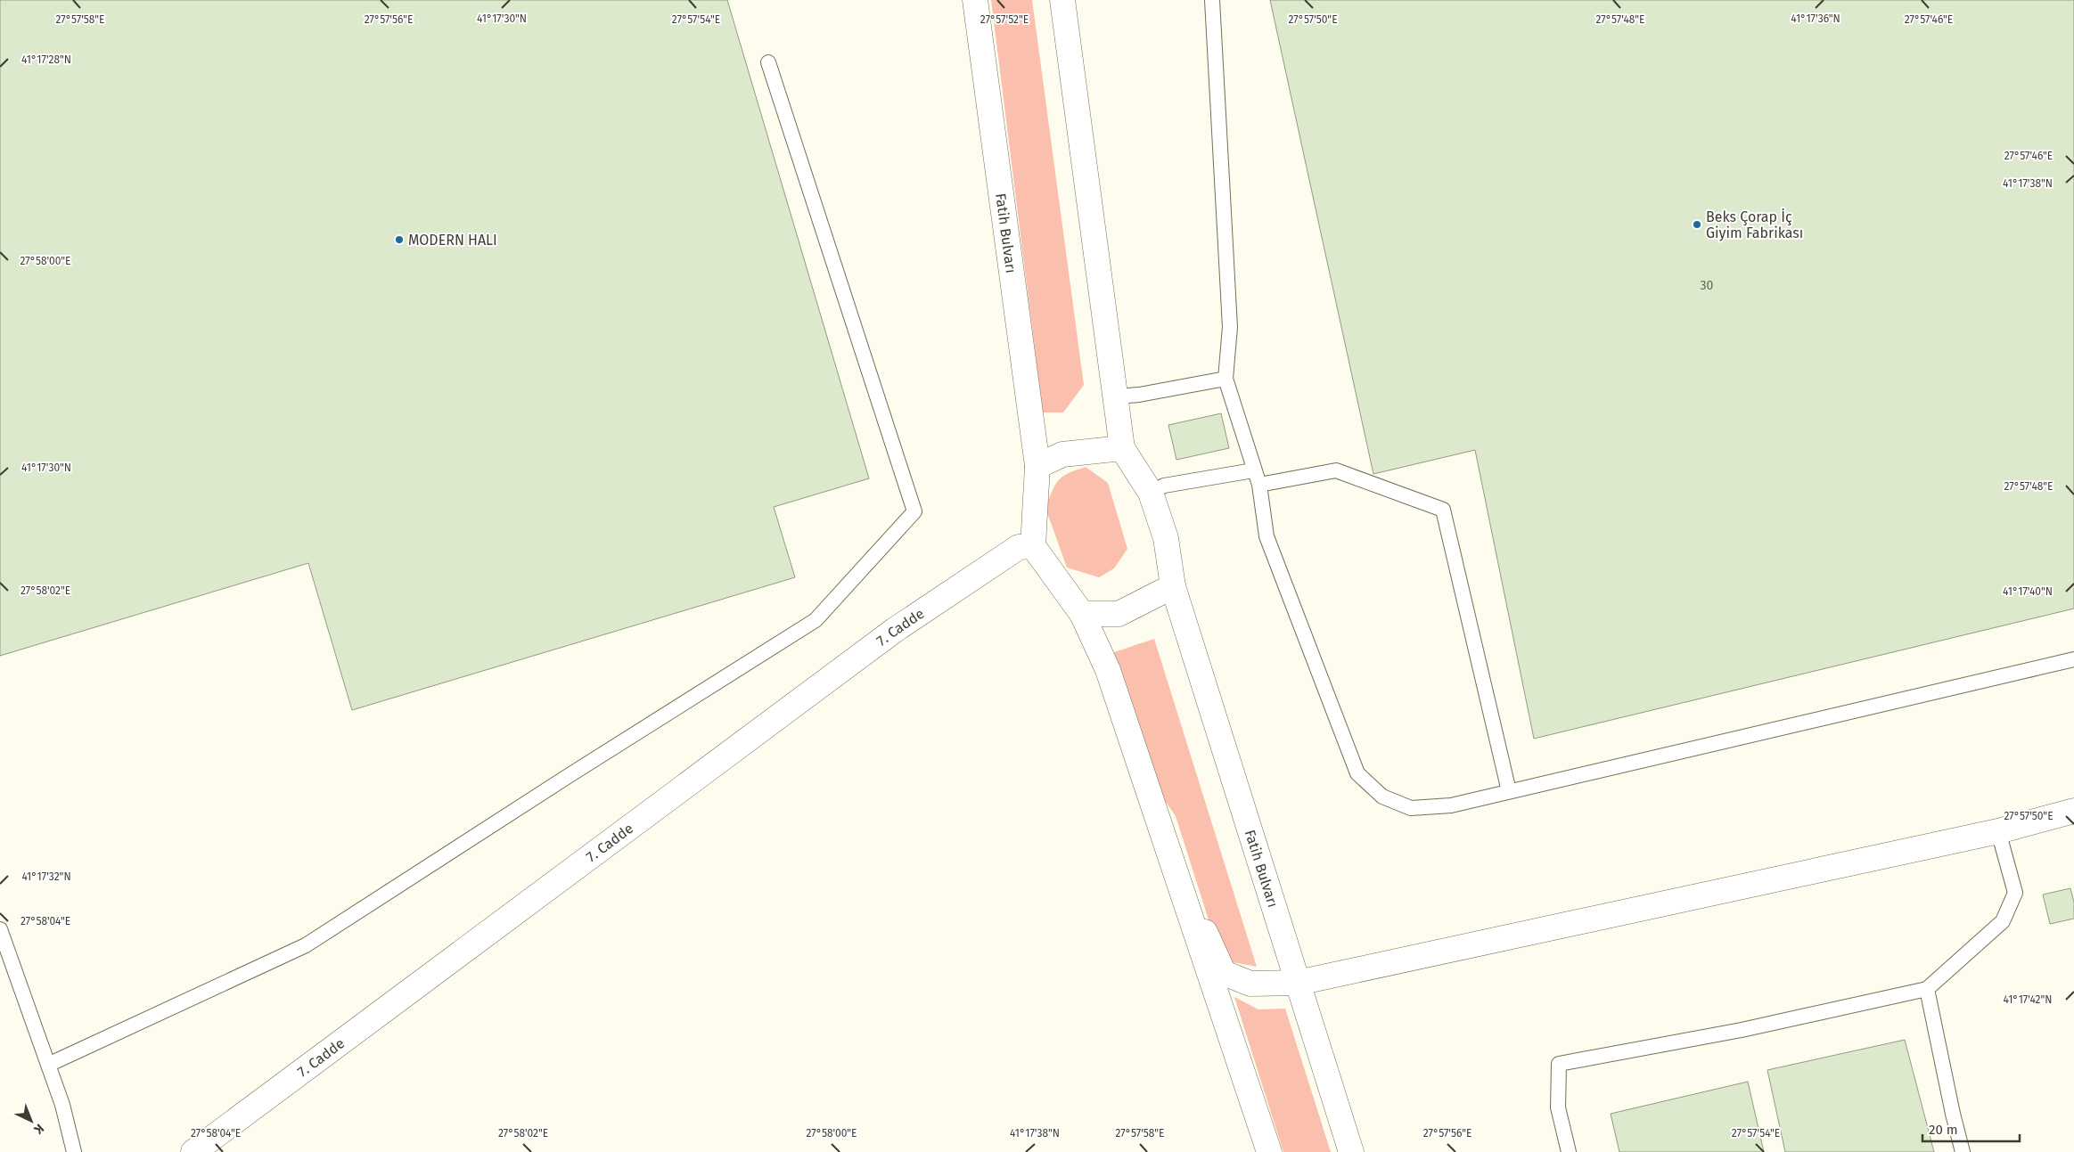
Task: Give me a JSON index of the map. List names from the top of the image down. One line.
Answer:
{"streets":{"main road":["Fatih Bulvarı","7. Cadde"]},"crossings":[["Fatih Bulvarı","7. Cadde"]],"places":["Beks Çorap İç Giyim Fabrikası","MODERN HALI"],"house_numbers":["30"],"scale_bar":"20 m","north":"bottom right","coordinates":["41°17'30\"N","41°17'36\"N","27°57'58\"E","27°57'56\"E","27°57'54\"E","27°57'52\"E","27°57'50\"E","27°57'46\"E","27°57'48\"E","41°17'28\"N","41°17'38\"N","27°58'00\"E","27°58'02\"E","41°17'40\"N","41°17'32\"N","27°58'04\"E","41°17'42\"N"]}
